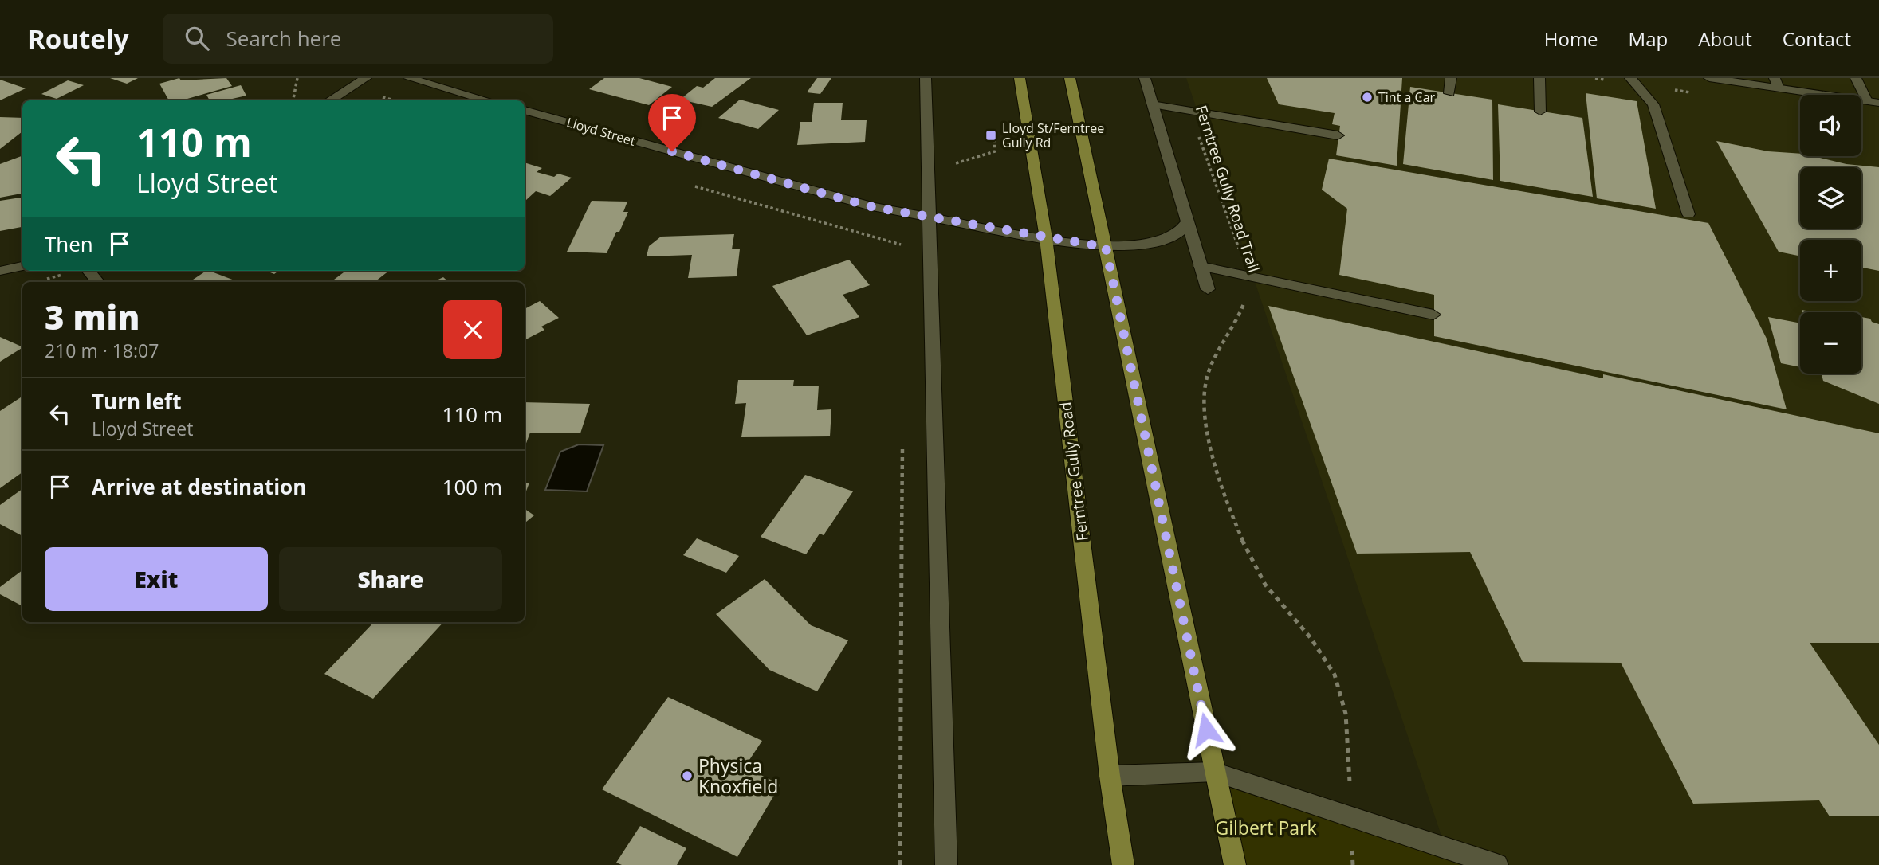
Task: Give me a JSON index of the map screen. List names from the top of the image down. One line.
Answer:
{"streets":{"main road":["Ferntree Gully Road"],"street":["Lloyd Street"],"path":["Ferntree Gully Road Trail"]},"crossings":[["Lloyd Street","Ferntree Gully Road"]],"parks":["Gilbert Park"],"places":{"other":["Tint a Car","Physica Knoxfield"],"transit":["Lloyd St/Ferntree Gully Rd"]},"page":{"header":"Routely","search":"Search here","nav":["Home","Map","About","Contact"],"map_buttons":["+","−"],"turn":["110 m","Lloyd Street"],"then":"Then","heading":["3 min","210 m · 18:07"],"list":[{"name":"Turn left","note":"Lloyd Street","value":"110 m"},{"name":"Arrive at destination","value":"100 m"}],"buttons":["Exit","Share"]}}
